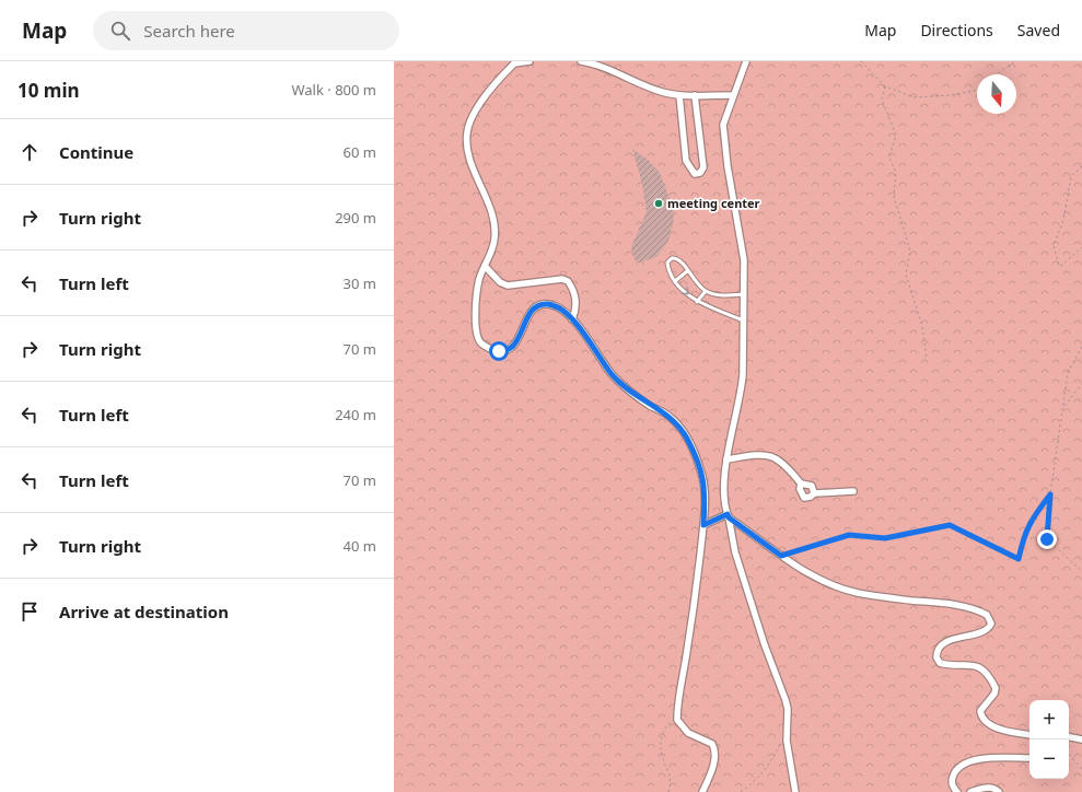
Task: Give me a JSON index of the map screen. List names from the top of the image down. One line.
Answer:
{"places":["meeting center"],"north":"bottom","page":{"header":"Map","search":"Search here","nav":["Map","Directions","Saved"],"heading":["10 min","Walk · 800 m"],"list":[["Continue","60 m"],["Turn right","290 m"],["Turn left","30 m"],["Turn right","70 m"],["Turn left","240 m"],["Turn left","70 m"],["Turn right","40 m"],"Arrive at destination"],"map_buttons":["+","−"]}}
